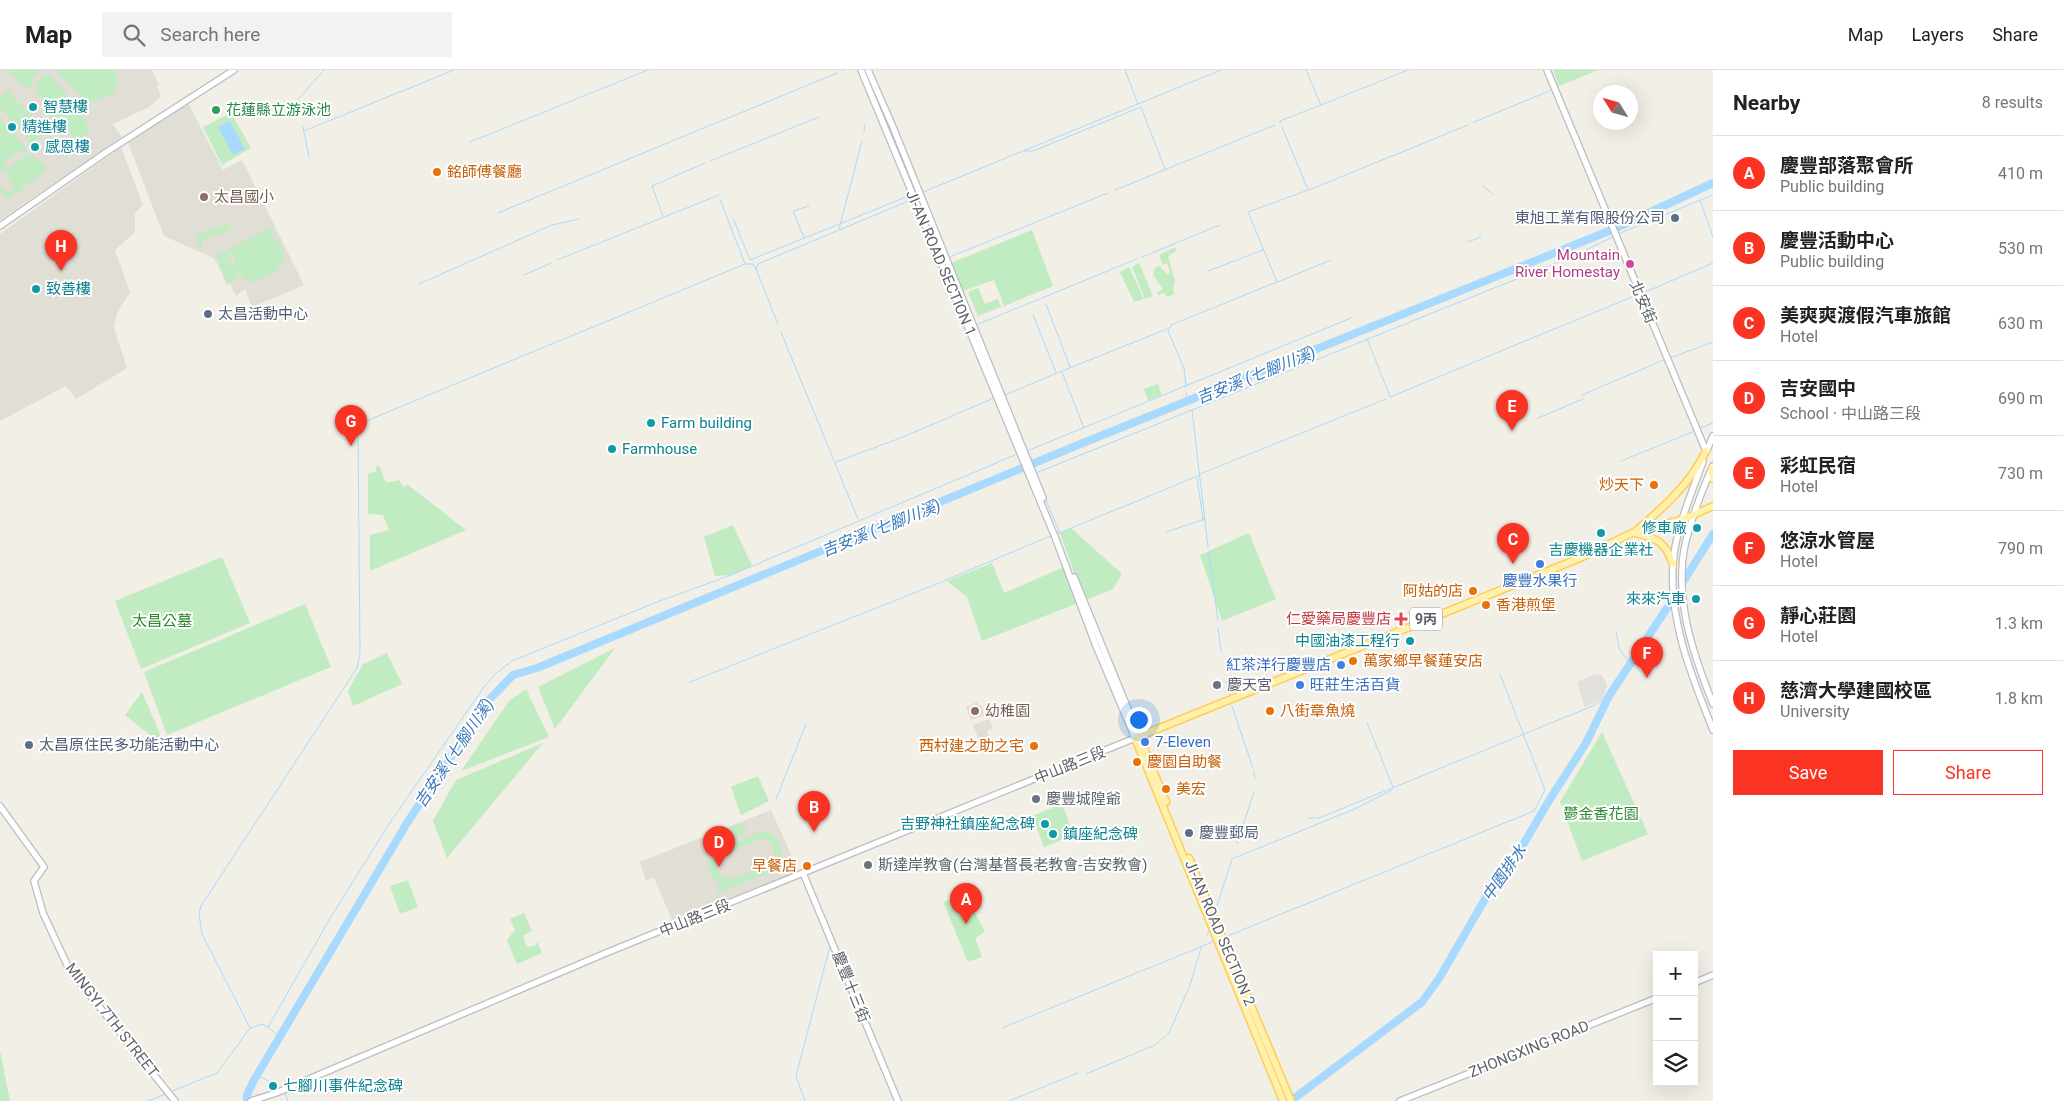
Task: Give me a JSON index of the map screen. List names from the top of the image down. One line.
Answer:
{"streets":{"main road":["9丙","JI-AN ROAD SECTION 2"],"street":["JI-AN ROAD SECTION 1","北安街","中山路三段","慶豐十三街","MINGYI 7TH STREET","ZHONGXING ROAD"]},"crossings":[["9丙","中山路三段"],["9丙","JI-AN ROAD SECTION 2"],["中山路三段","JI-AN ROAD SECTION 2"],["中山路三段","慶豐十三街"]],"water":["吉安溪 (七腳川溪)","中園排水"],"parks":["太昌公墓","鬱金香花園"],"places":{"other":["智慧樓","花蓮縣立游泳池","精進樓","感恩樓","銘師傅餐廳","太昌國小","東旭工業有限股份公司","Mountain River Homestay","致善樓","太昌活動中心","Farm building","Farmhouse","炒天下","修車廠","吉慶機器企業社","慶豐水果行","阿姑的店","來來汽車","香港煎堡","中國油漆工程行","萬家鄉早餐蓮安店","紅茶洋行慶豐店","慶天宮","旺莊生活百貨","幼稚園","八街章魚燒","7-Eleven","太昌原住民多功能活動中心","西村建之助之宅","慶園自助餐","美宏","慶豐城隍爺","吉野神社鎮座紀念碑","慶豐郵局","鎮座紀念碑","斯達岸教會(台灣基督長老教會-吉安教會)","早餐店","七腳川事件紀念碑"],"health":["仁愛藥局慶豐店"]},"north":"top left","page":{"header":"Map","search":"Search here","nav":["Map","Layers","Share"],"heading":["Nearby","8 results"],"list":[{"mark":"A","name":"慶豐部落聚會所","note":"Public building","value":"410 m"},{"mark":"B","name":"慶豐活動中心","note":"Public building","value":"530 m"},{"mark":"C","name":"美爽爽渡假汽車旅館","note":"Hotel","value":"630 m"},{"mark":"D","name":"吉安國中","note":"School · 中山路三段","value":"690 m"},{"mark":"E","name":"彩虹民宿","note":"Hotel","value":"730 m"},{"mark":"F","name":"悠涼水管屋","note":"Hotel","value":"790 m"},{"mark":"G","name":"靜心莊園","note":"Hotel","value":"1.3 km"},{"mark":"H","name":"慈濟大學建國校區","note":"University","value":"1.8 km"}],"pins":["H","E","G","C","F","B","D","A"],"buttons":["Save","Share"],"map_buttons":["+","−"]}}
